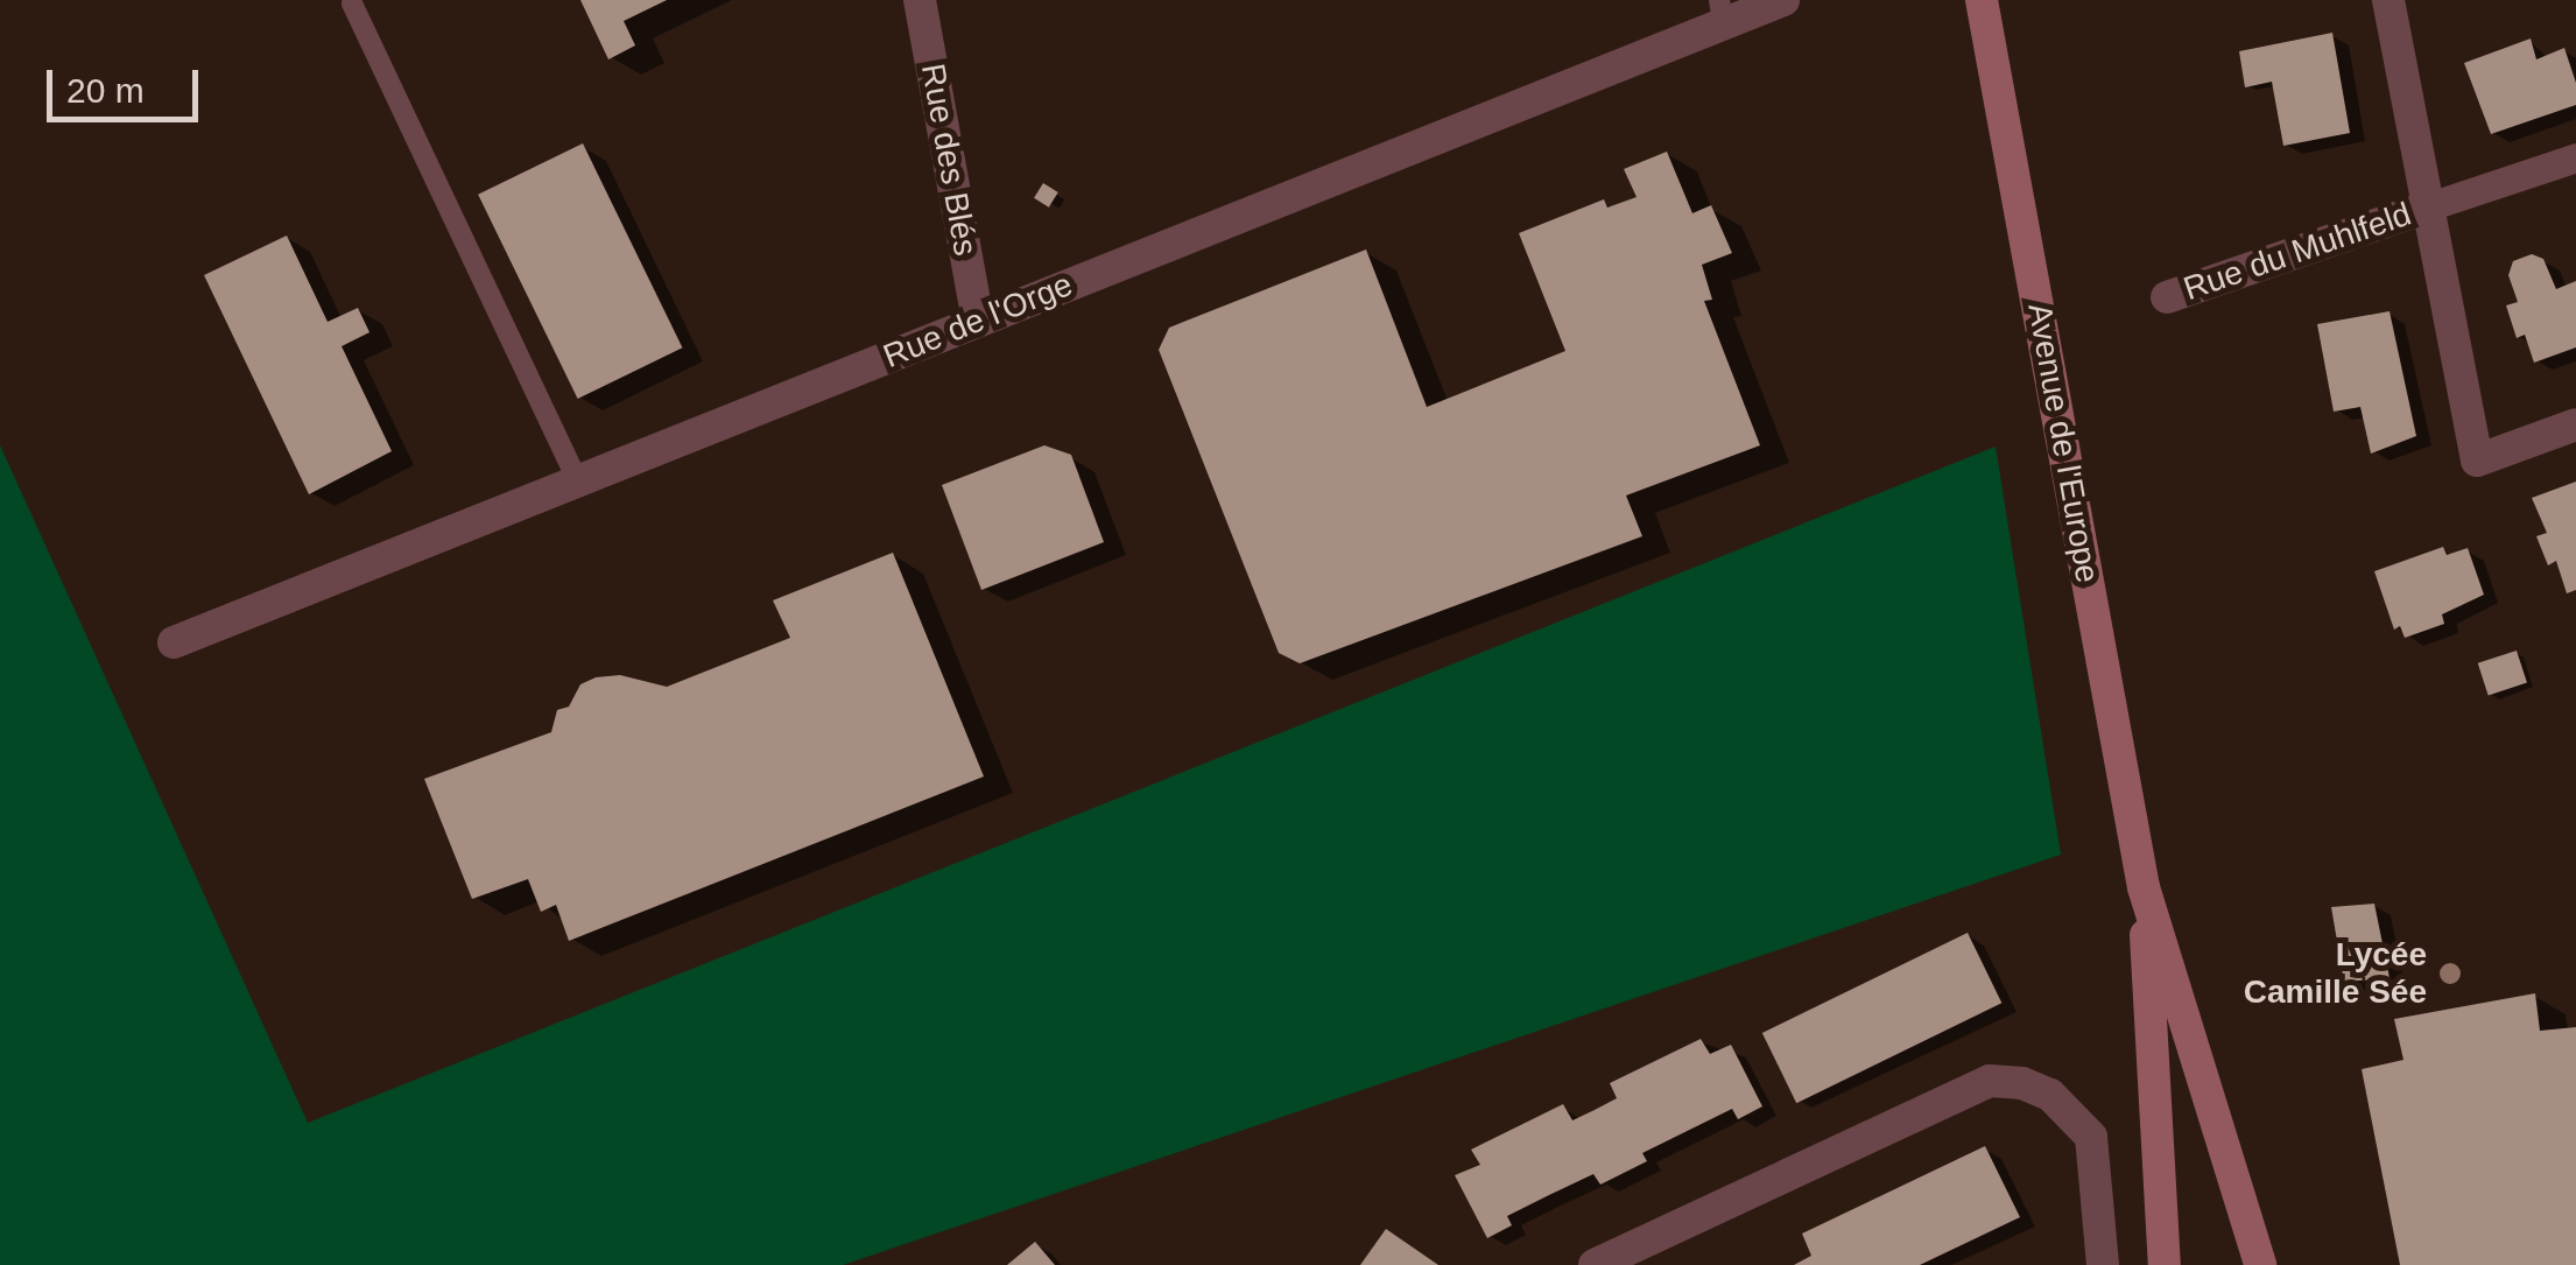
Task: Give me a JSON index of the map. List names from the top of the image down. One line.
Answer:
{"streets":{"main road":["Avenue de l'Europe"],"street":["Rue des Blés","Rue du Muhlfeld","Rue de l'Orge"]},"crossings":[["Rue des Blés","Rue de l'Orge"]],"places":["Lycée Camille Sée"],"scale_bar":"20 m"}
